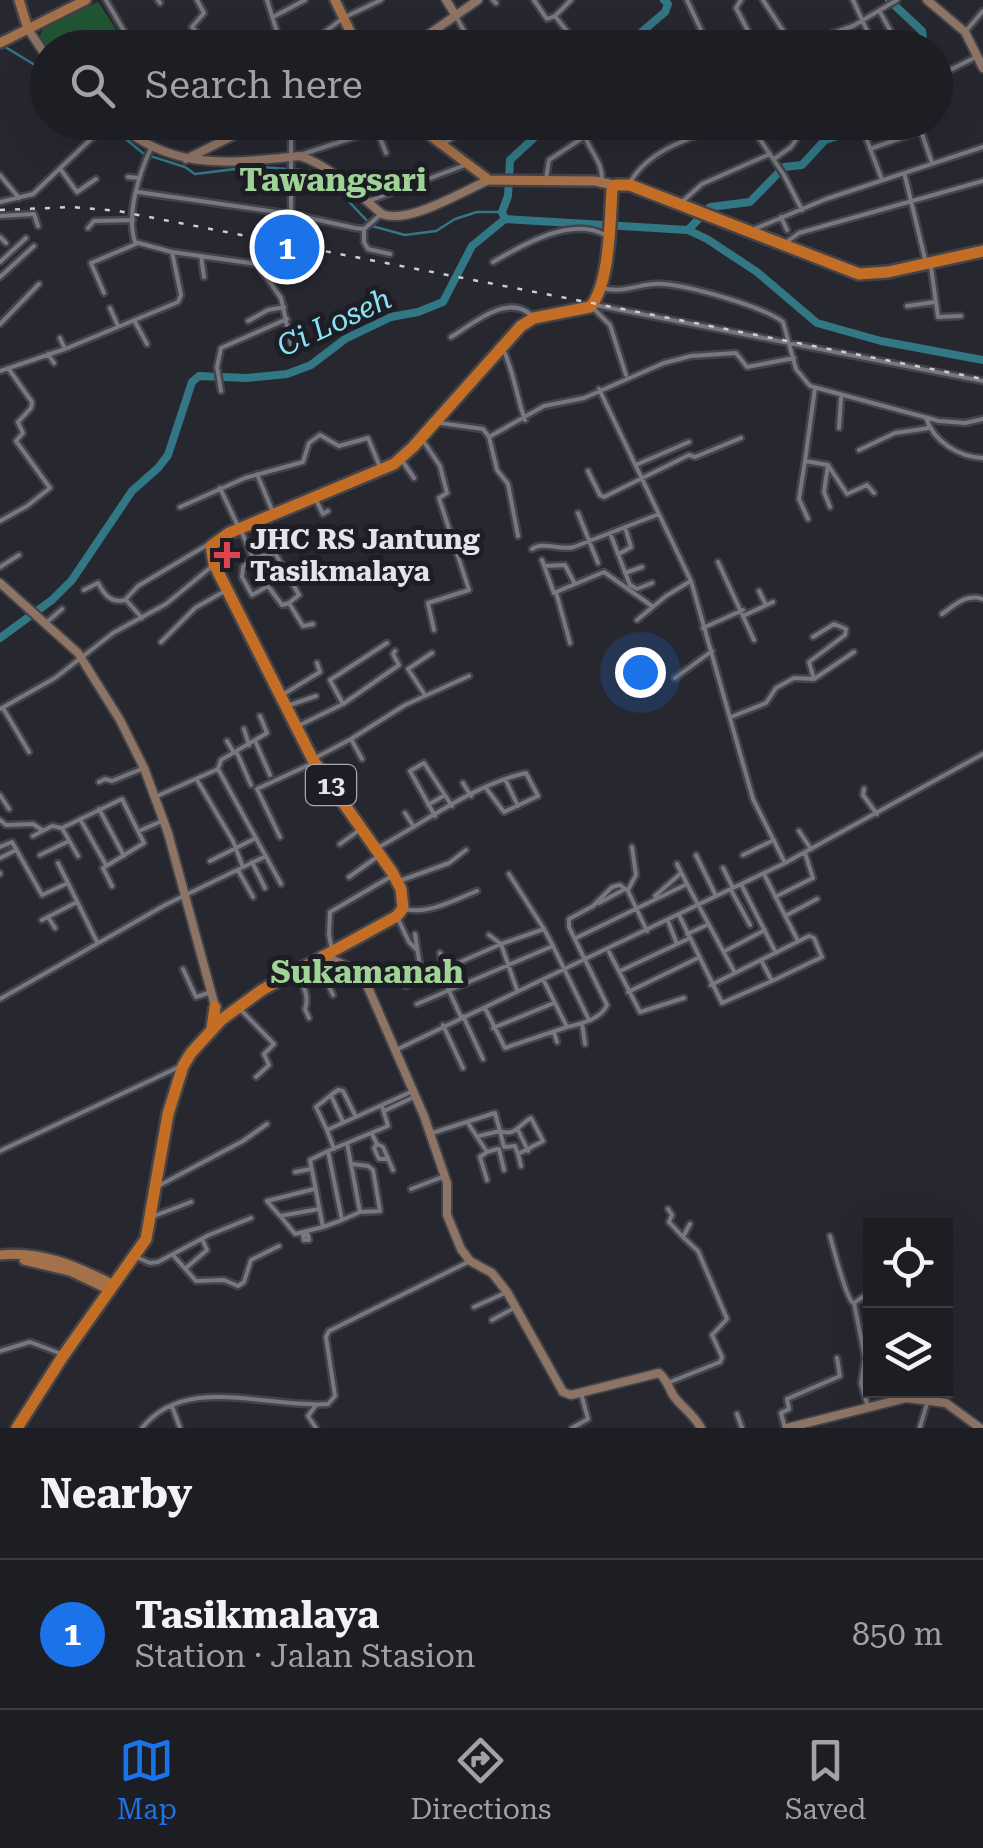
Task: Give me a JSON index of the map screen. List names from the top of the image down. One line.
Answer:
{"streets":{"highway":["13"]},"districts":["Tawangsari","Sukamanah"],"water":["Ci Loseh"],"places":{"health":["JHC RS Jantung Tasikmalaya"]},"page":{"search":"Search here","pins":"1","heading":"Nearby","list":[{"mark":"1","name":"Tasikmalaya","note":"Station · Jalan Stasion","value":"850 m"}],"nav":["Map","Directions","Saved"]}}
